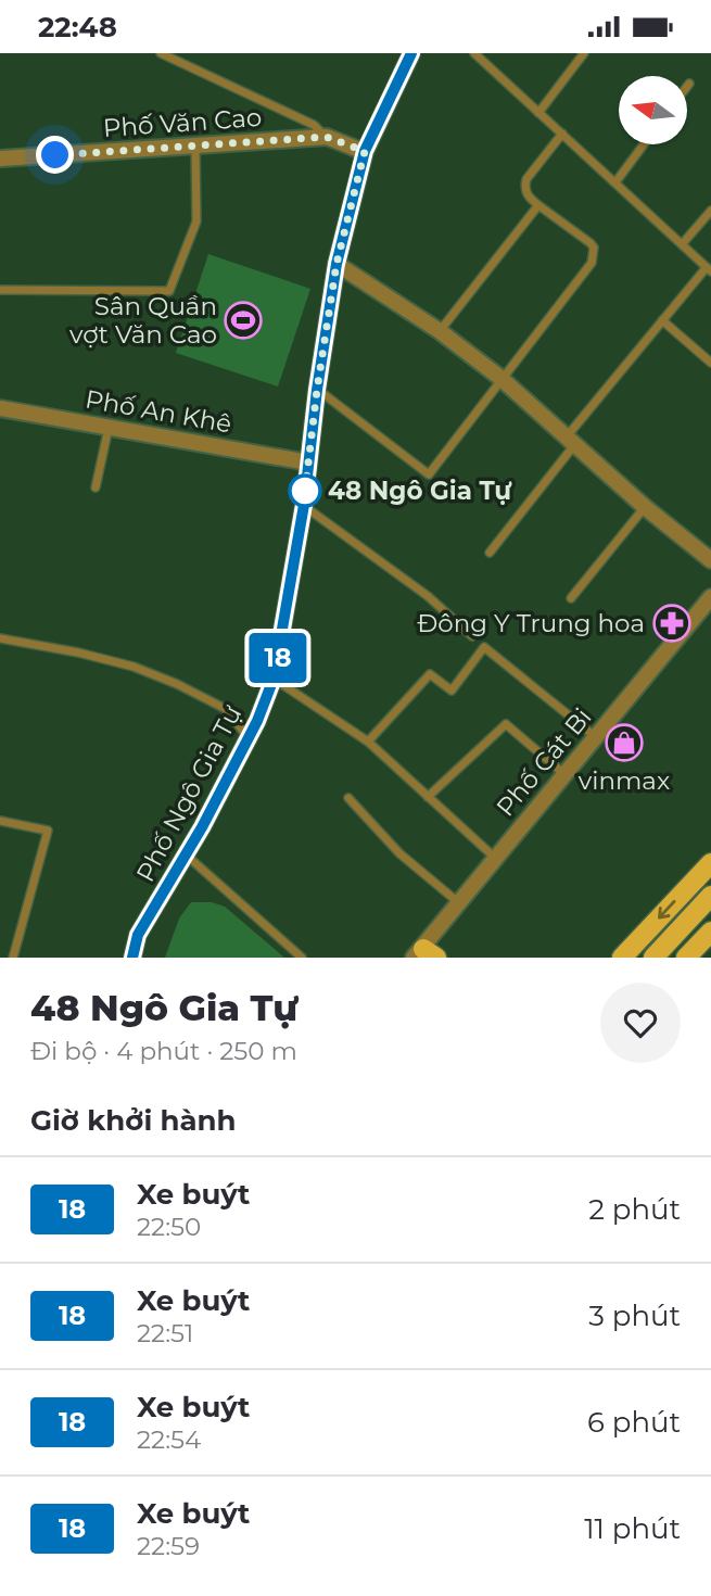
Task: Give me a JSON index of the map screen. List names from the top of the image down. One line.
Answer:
{"streets":{"main road":["Phố Ngô Gia Tự"],"street":["Phố Văn Cao","Phố An Khê","Phố Cát Bi"]},"crossings":[["Phố Văn Cao","Phố Ngô Gia Tự"],["Phố An Khê","Phố Ngô Gia Tự"]],"places":{"sports":["Sân Quần vợt Văn Cao"],"other":["48 Ngô Gia Tự"],"pharmacy":["Đông Y Trung hoa"],"shop":["vinmax"]},"lines":["bus line 18"],"north":"left","page":{"status":"22:48","on_map":"18","heading":[["48 Ngô Gia Tự","Đi bộ · 4 phút · 250 m"],"Giờ khởi hành"],"list":[{"mark":"18","name":"Xe buýt","note":"22:50","value":"2 phút"},{"mark":"18","name":"Xe buýt","note":"22:51","value":"3 phút"},{"mark":"18","name":"Xe buýt","note":"22:54","value":"6 phút"},{"mark":"18","name":"Xe buýt","note":"22:59","value":"11 phút"}]}}
